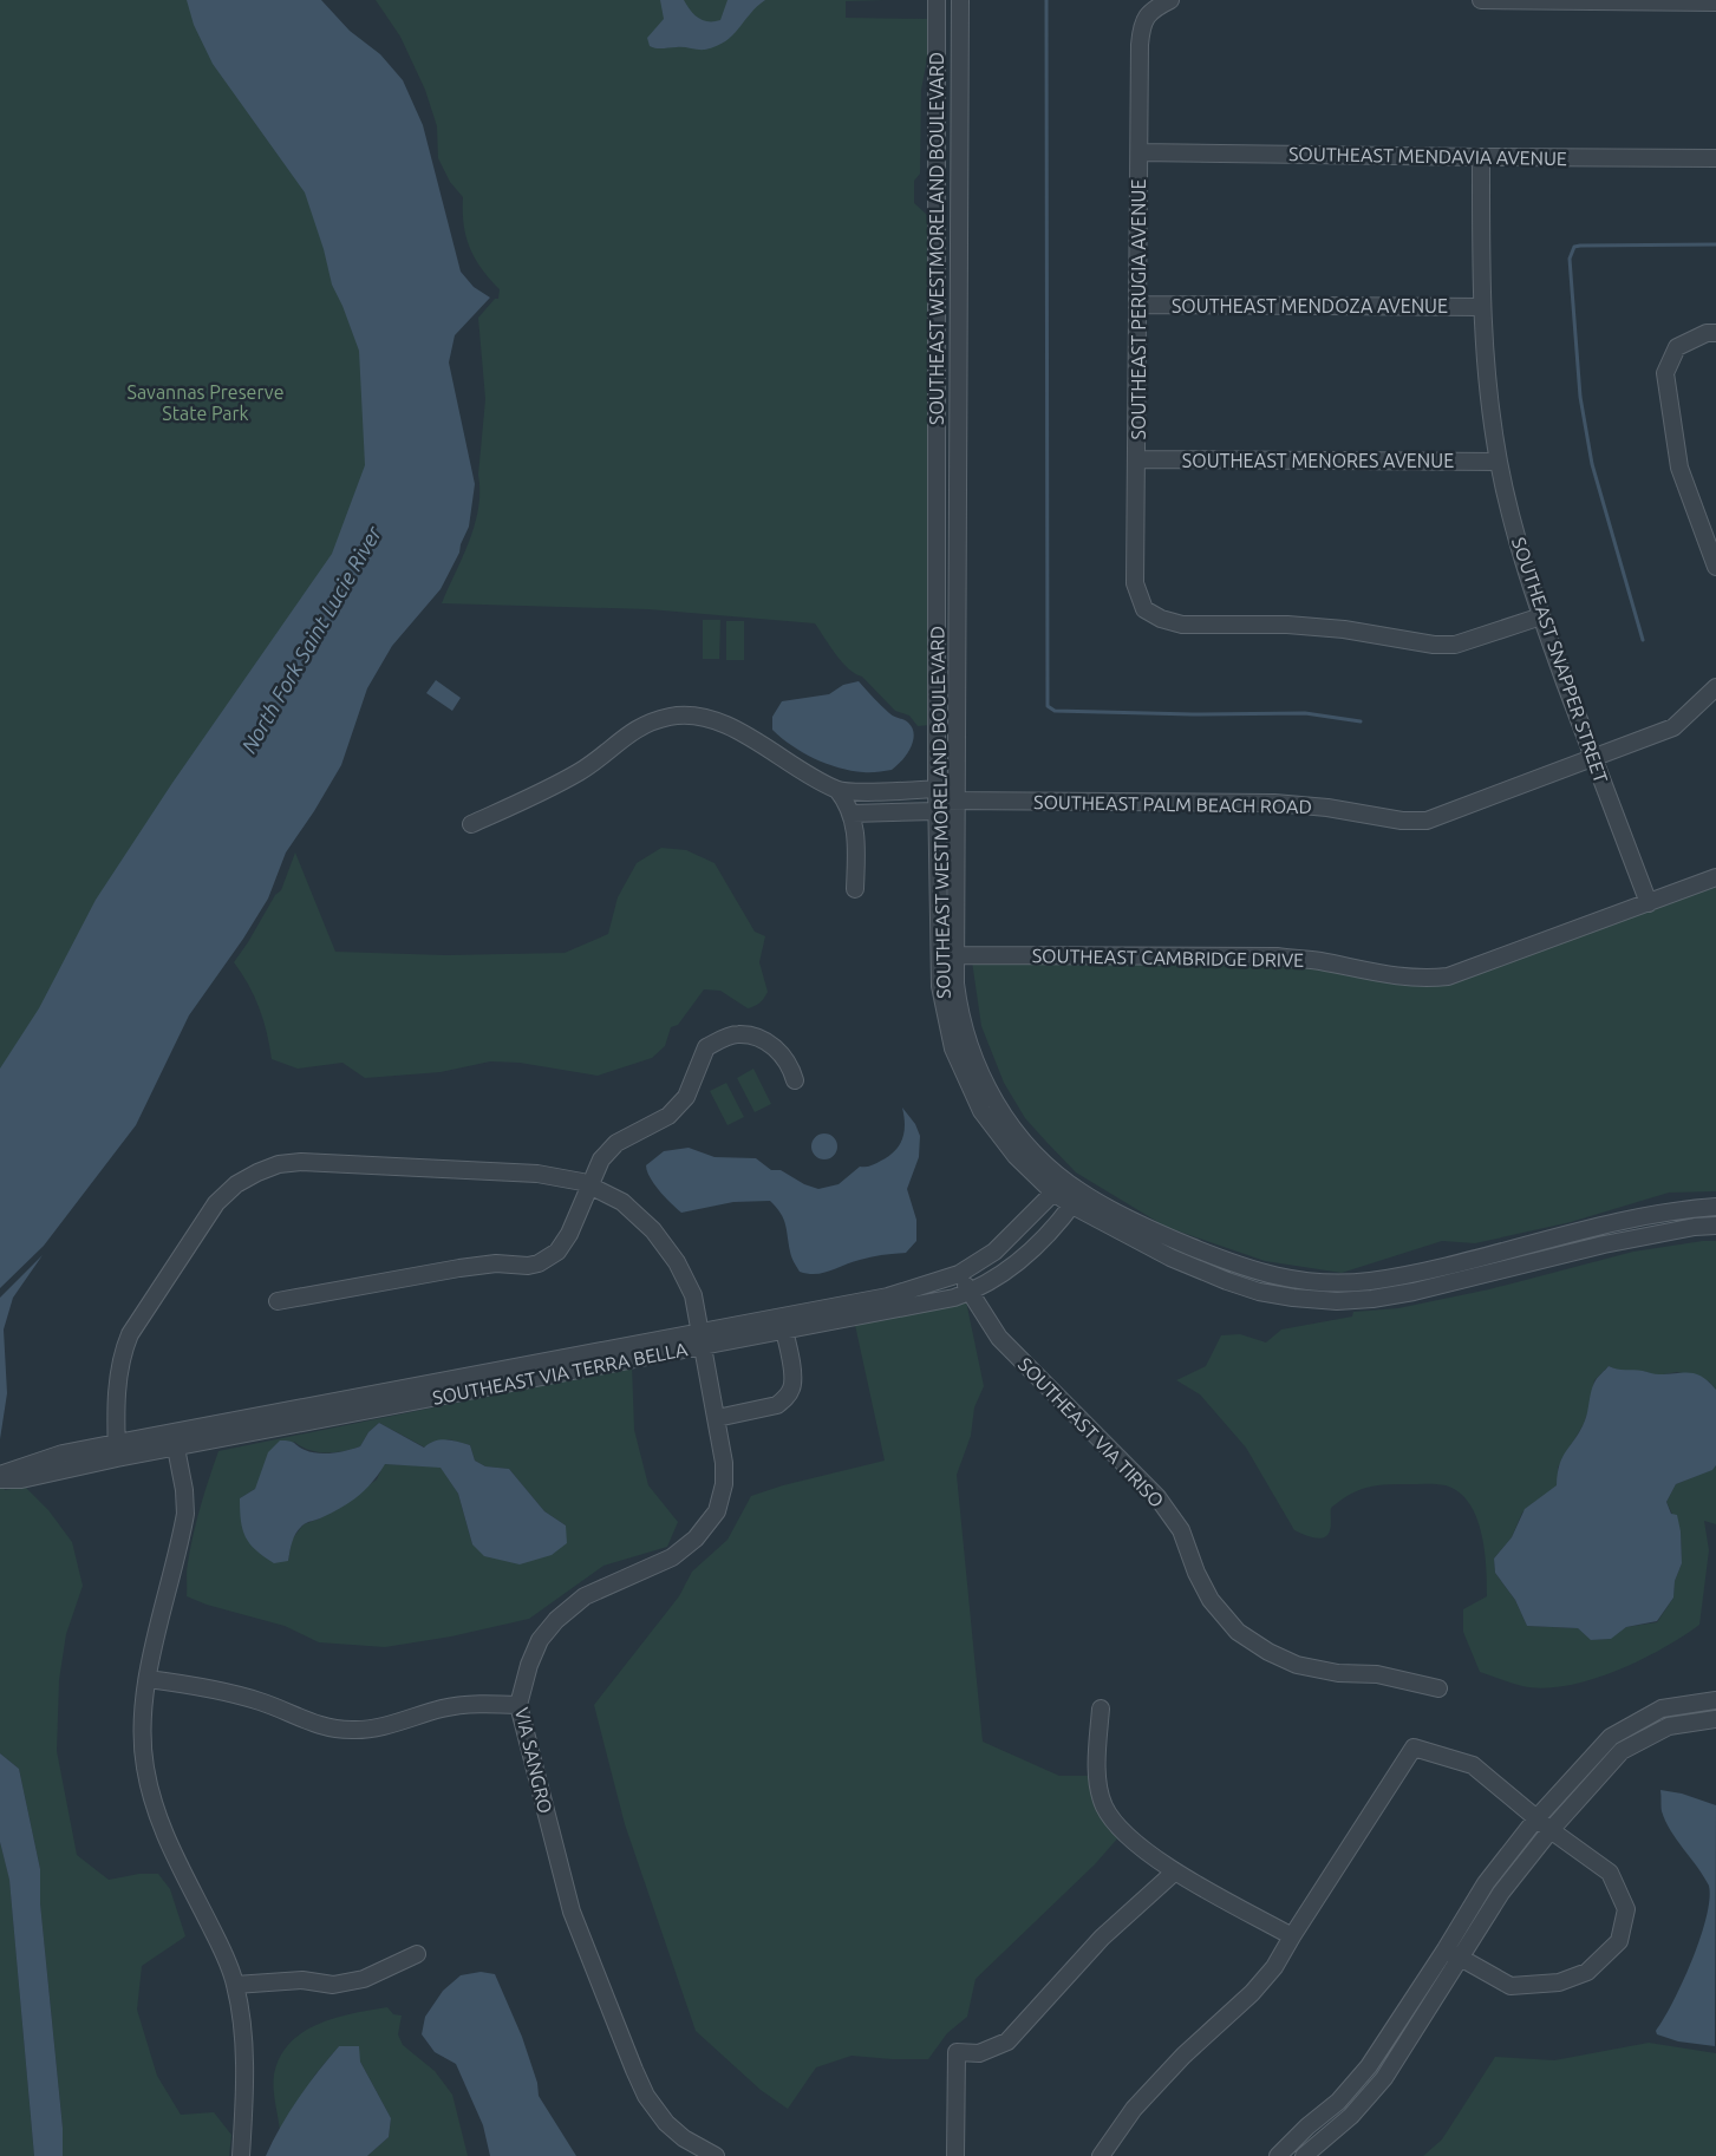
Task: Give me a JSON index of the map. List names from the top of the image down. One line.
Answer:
{"streets":{"street":["SOUTHEAST MENDAVIA AVENUE","SOUTHEAST WESTMORELAND BOULEVARD","SOUTHEAST MENDOZA AVENUE","SOUTHEAST PERUGIA AVENUE","SOUTHEAST MENORES AVENUE","SOUTHEAST SNAPPER STREET","SOUTHEAST PALM BEACH ROAD","SOUTHEAST CAMBRIDGE DRIVE","SOUTHEAST VIA TERRA BELLA","SOUTHEAST VIA TIRISO","VIA SANGRO"]},"crossings":[["SOUTHEAST MENDAVIA AVENUE","SOUTHEAST PERUGIA AVENUE"],["SOUTHEAST MENDAVIA AVENUE","SOUTHEAST SNAPPER STREET"],["SOUTHEAST WESTMORELAND BOULEVARD","SOUTHEAST PALM BEACH ROAD"],["SOUTHEAST WESTMORELAND BOULEVARD","SOUTHEAST CAMBRIDGE DRIVE"],["SOUTHEAST WESTMORELAND BOULEVARD","SOUTHEAST VIA TERRA BELLA"],["SOUTHEAST MENDOZA AVENUE","SOUTHEAST PERUGIA AVENUE"],["SOUTHEAST MENDOZA AVENUE","SOUTHEAST SNAPPER STREET"],["SOUTHEAST PERUGIA AVENUE","SOUTHEAST MENORES AVENUE"],["SOUTHEAST PERUGIA AVENUE","SOUTHEAST SNAPPER STREET"],["SOUTHEAST MENORES AVENUE","SOUTHEAST SNAPPER STREET"],["SOUTHEAST SNAPPER STREET","SOUTHEAST PALM BEACH ROAD"],["SOUTHEAST SNAPPER STREET","SOUTHEAST CAMBRIDGE DRIVE"],["SOUTHEAST VIA TERRA BELLA","SOUTHEAST VIA TIRISO"],["SOUTHEAST VIA TERRA BELLA","VIA SANGRO"]],"water":["North Fork Saint Lucie River"],"parks":["Savannas Preserve State Park"]}
